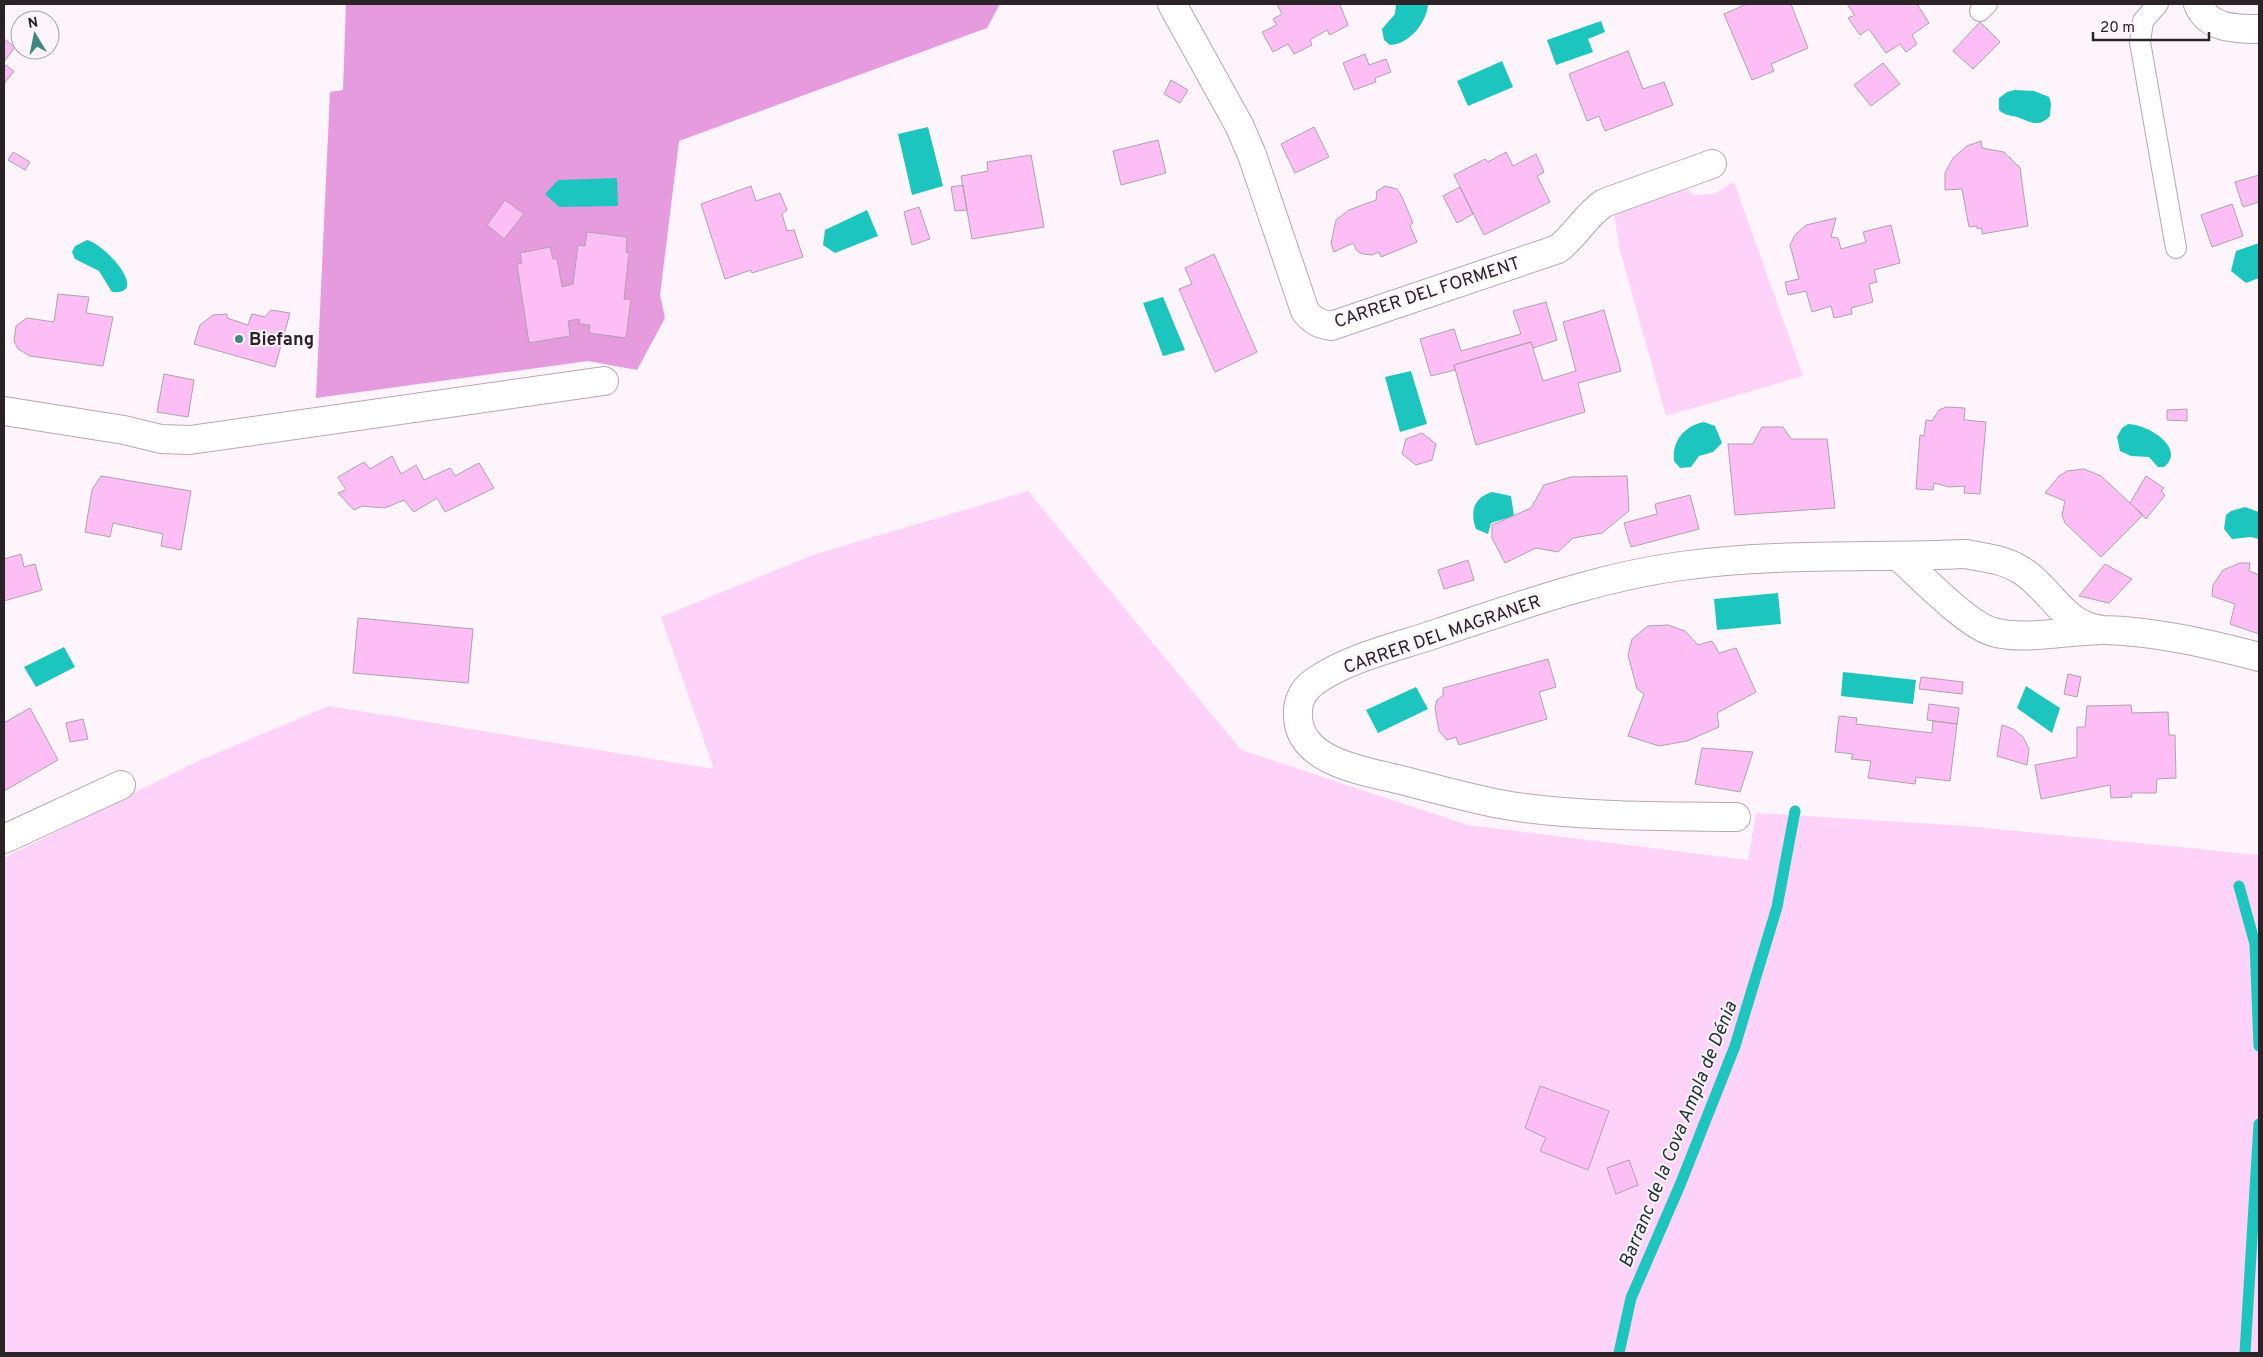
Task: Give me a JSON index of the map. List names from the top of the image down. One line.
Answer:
{"streets":{"street":["CARRER DEL FORMENT","CARRER DEL MAGRANER"]},"water":["Barranc de la Cova Ampla de Dénia"],"places":["Biefang"],"scale_bar":"20 m","north":"top"}
